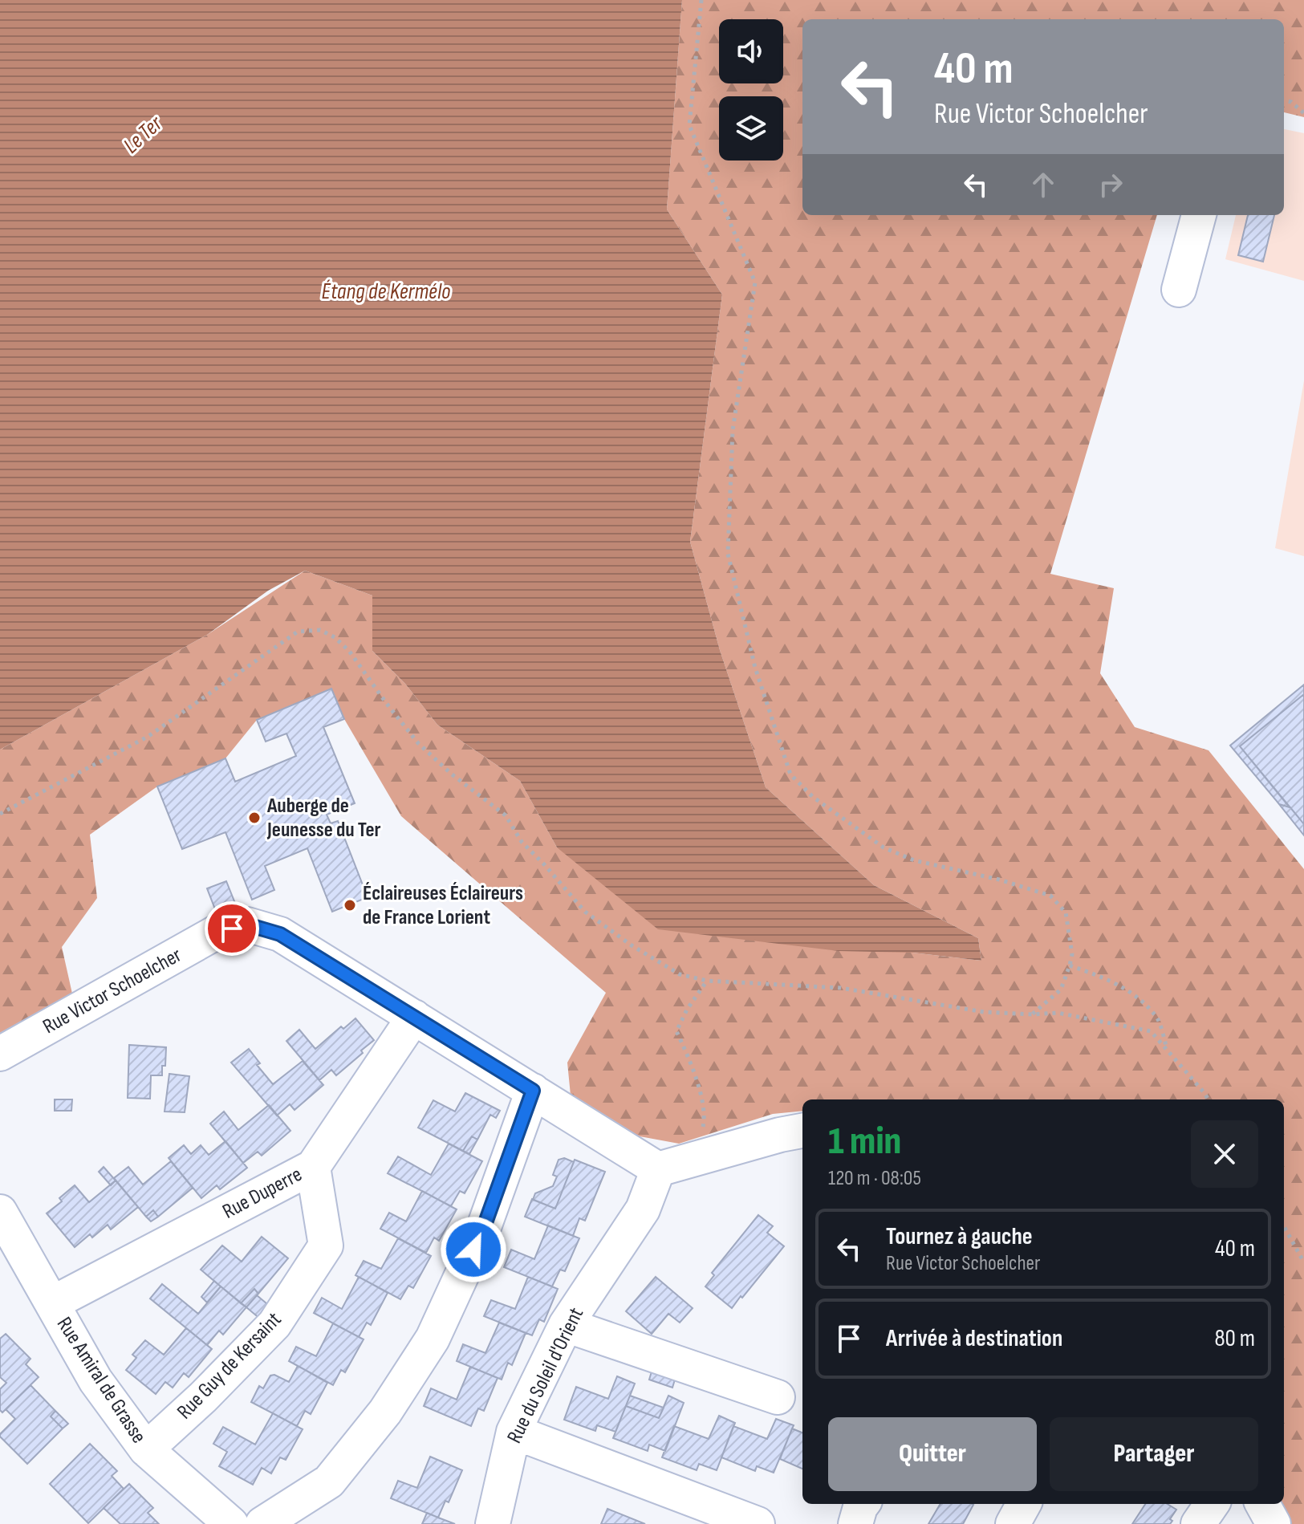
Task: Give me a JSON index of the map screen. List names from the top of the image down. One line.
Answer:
{"streets":{"street":["Rue Victor Schoelcher","Rue Duperre","Rue Guy de Kersaint","Rue du Soleil d'Orient","Rue Amiral de Grasse"]},"crossings":[["Rue Victor Schoelcher","Rue Duperre"],["Rue Victor Schoelcher","Rue du Soleil d'Orient"],["Rue Duperre","Rue Guy de Kersaint"],["Rue Duperre","Rue Amiral de Grasse"],["Rue Guy de Kersaint","Rue Amiral de Grasse"]],"water":["Le Ter","Étang de Kermélo"],"places":["Auberge de Jeunesse du Ter","Éclaireuses Éclaireurs de France Lorient"],"page":{"turn":["40 m","Rue Victor Schoelcher"],"heading":["1 min","120 m · 08:05"],"list":[{"name":"Tournez à gauche","note":"Rue Victor Schoelcher","value":"40 m"},{"name":"Arrivée à destination","value":"80 m"}],"buttons":["Quitter","Partager"]}}
